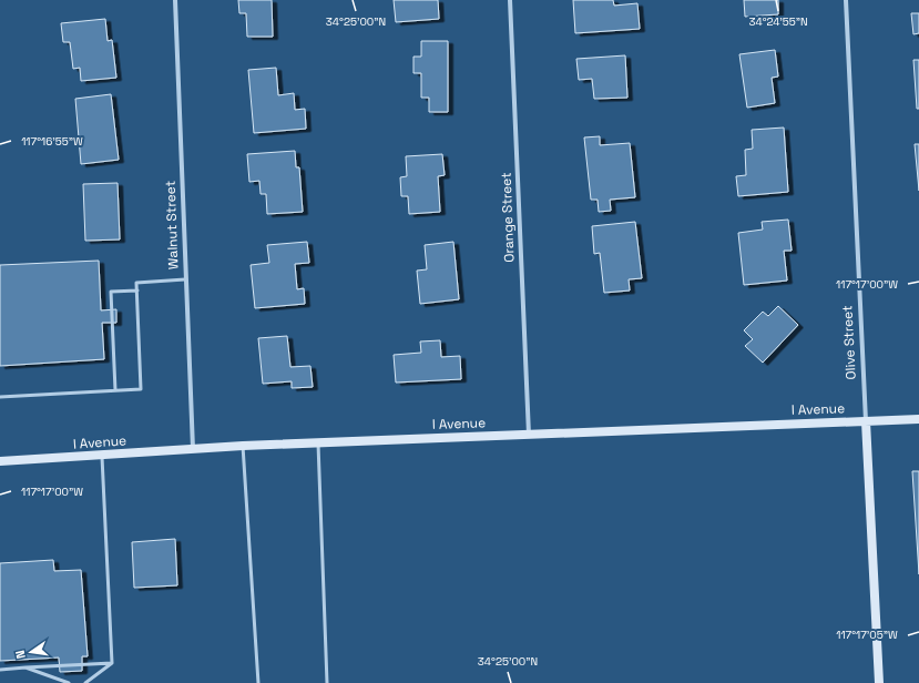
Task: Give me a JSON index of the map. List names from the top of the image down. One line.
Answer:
{"streets":{"main road":["Olive Street","I Avenue"],"street":["Orange Street","Walnut Street"]},"crossings":[["Orange Street","I Avenue"],["Walnut Street","I Avenue"],["Olive Street","I Avenue"]],"north":"left","coordinates":["34°25'00\"N","34°24'55\"N","117°16'55\"W","117°17'00\"W","117°17'05\"W"]}
